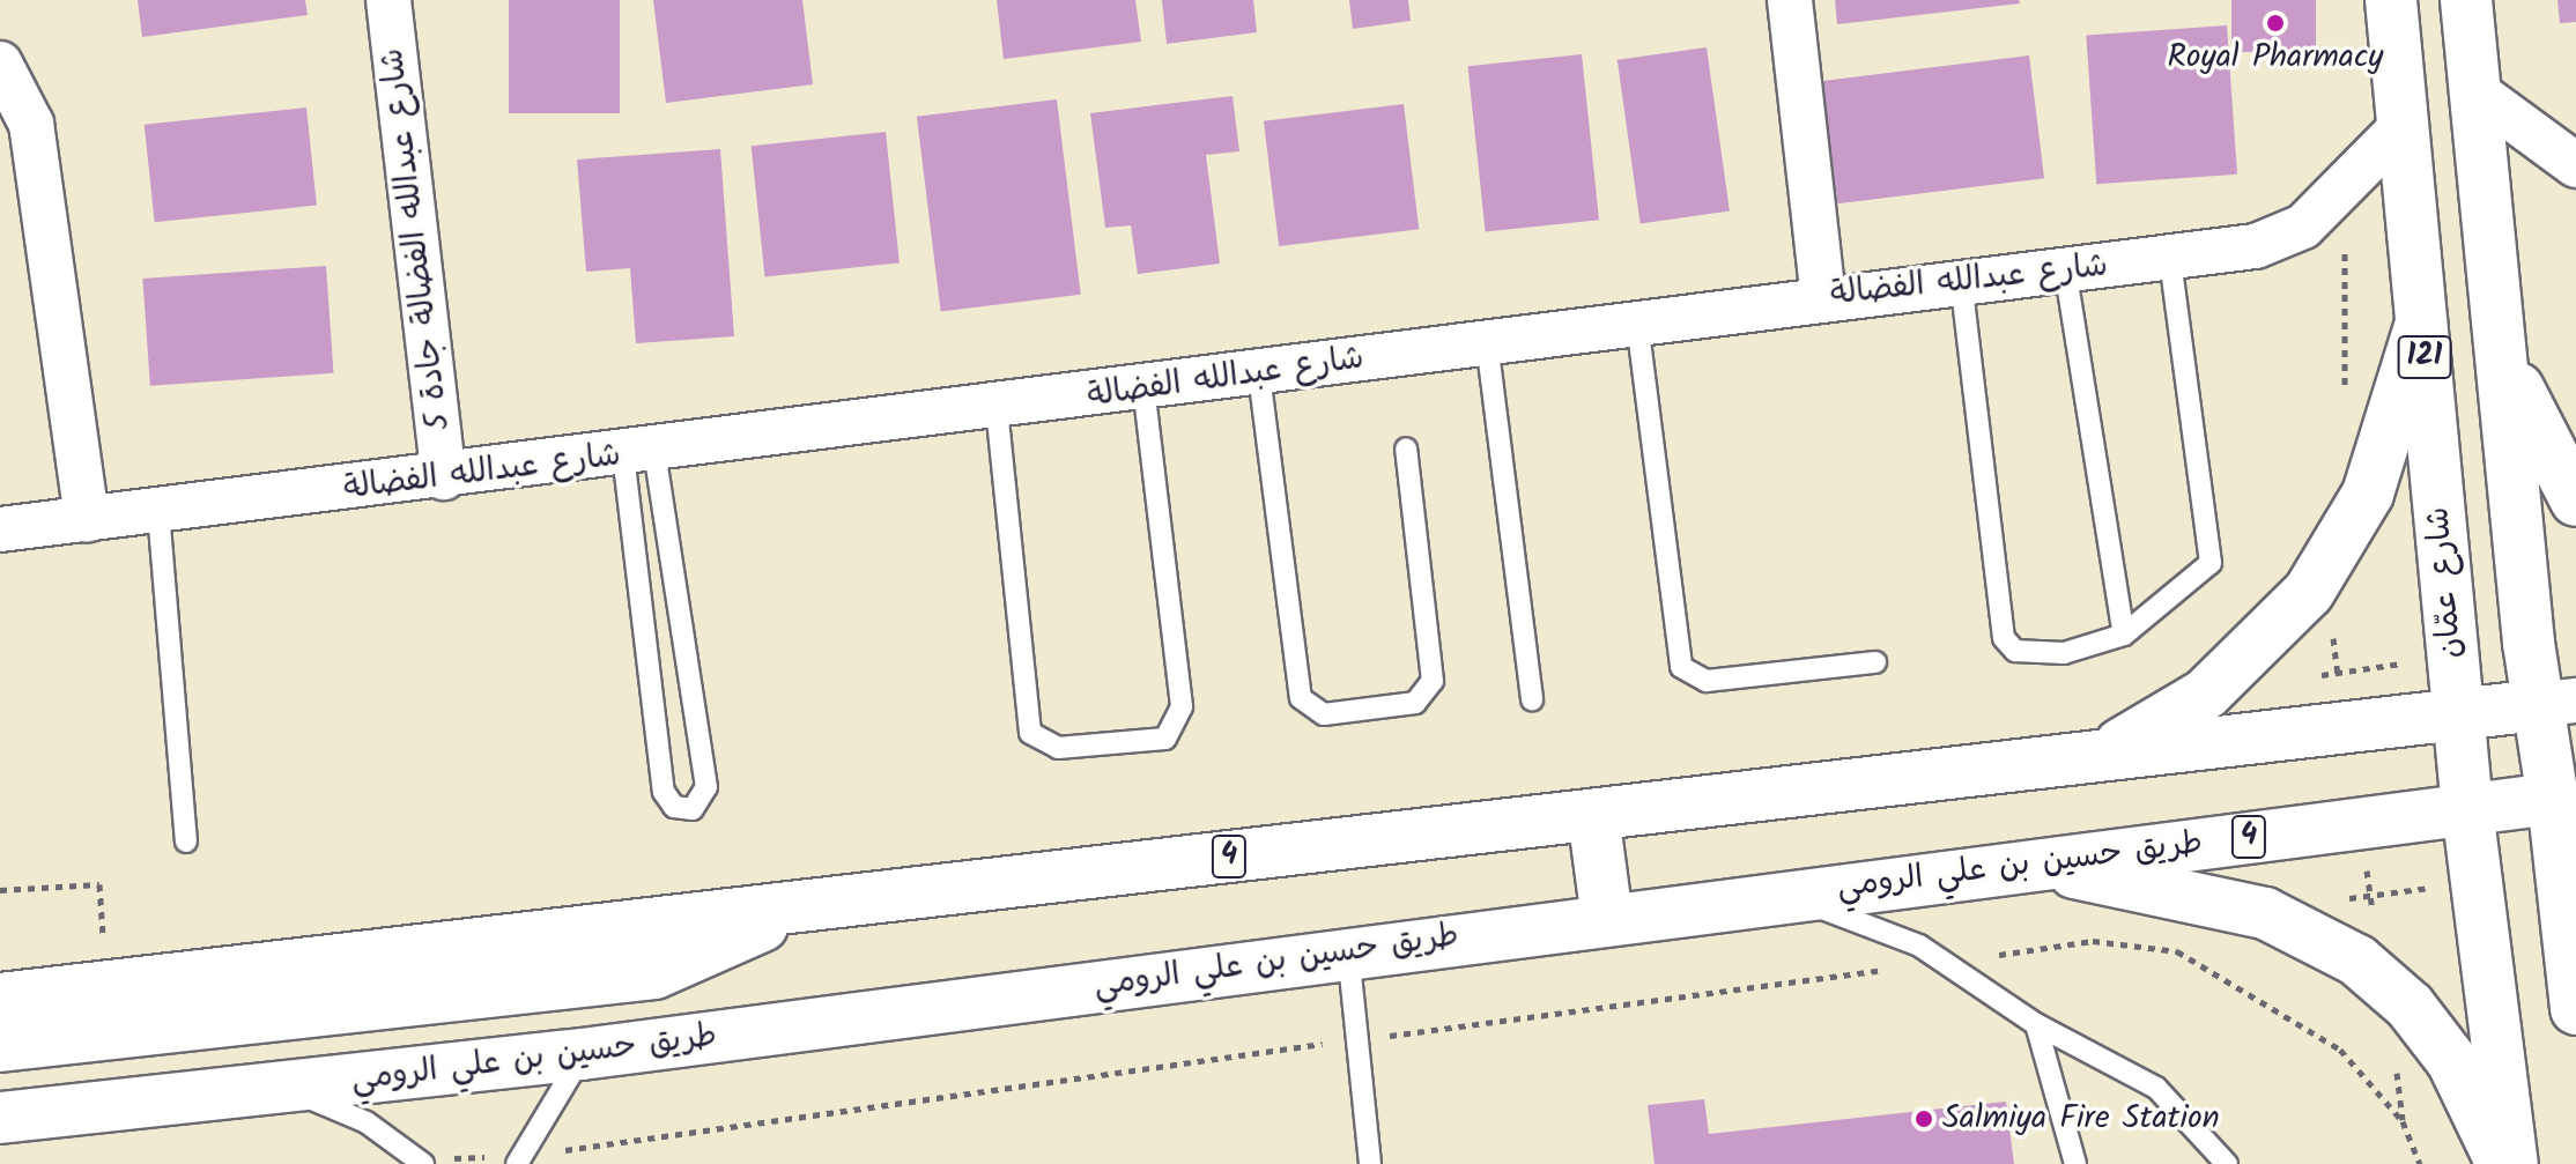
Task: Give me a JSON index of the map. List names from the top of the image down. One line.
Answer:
{"streets":{"main road":["121","شارع عمّان","4","طريق حسين بن علي الرومي"],"street":["شارع عبدالله الفضالة جادة 5","شارع عبدالله الفضالة"]},"crossings":[["شارع عبدالله الفضالة جادة 5","شارع عبدالله الفضالة"],["شارع عبدالله الفضالة","شارع عمّان"],["121","4"],["121","طريق حسين بن علي الرومي"],["شارع عمّان","4"],["شارع عمّان","طريق حسين بن علي الرومي"]],"places":["Royal Pharmacy","Salmiya Fire Station"]}
